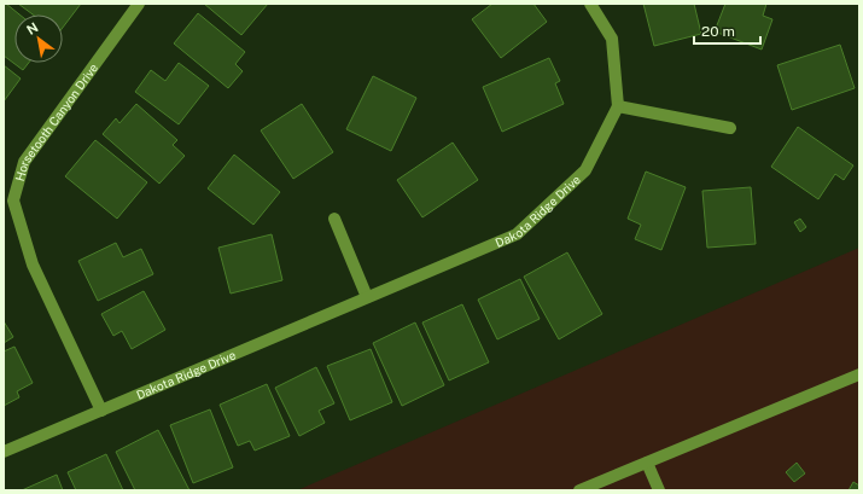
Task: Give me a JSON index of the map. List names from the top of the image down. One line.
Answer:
{"streets":{"street":["Horsetooth Canyon Drive","Dakota Ridge Drive"]},"crossings":[["Horsetooth Canyon Drive","Dakota Ridge Drive"]],"scale_bar":"20 m","north":"top left"}
